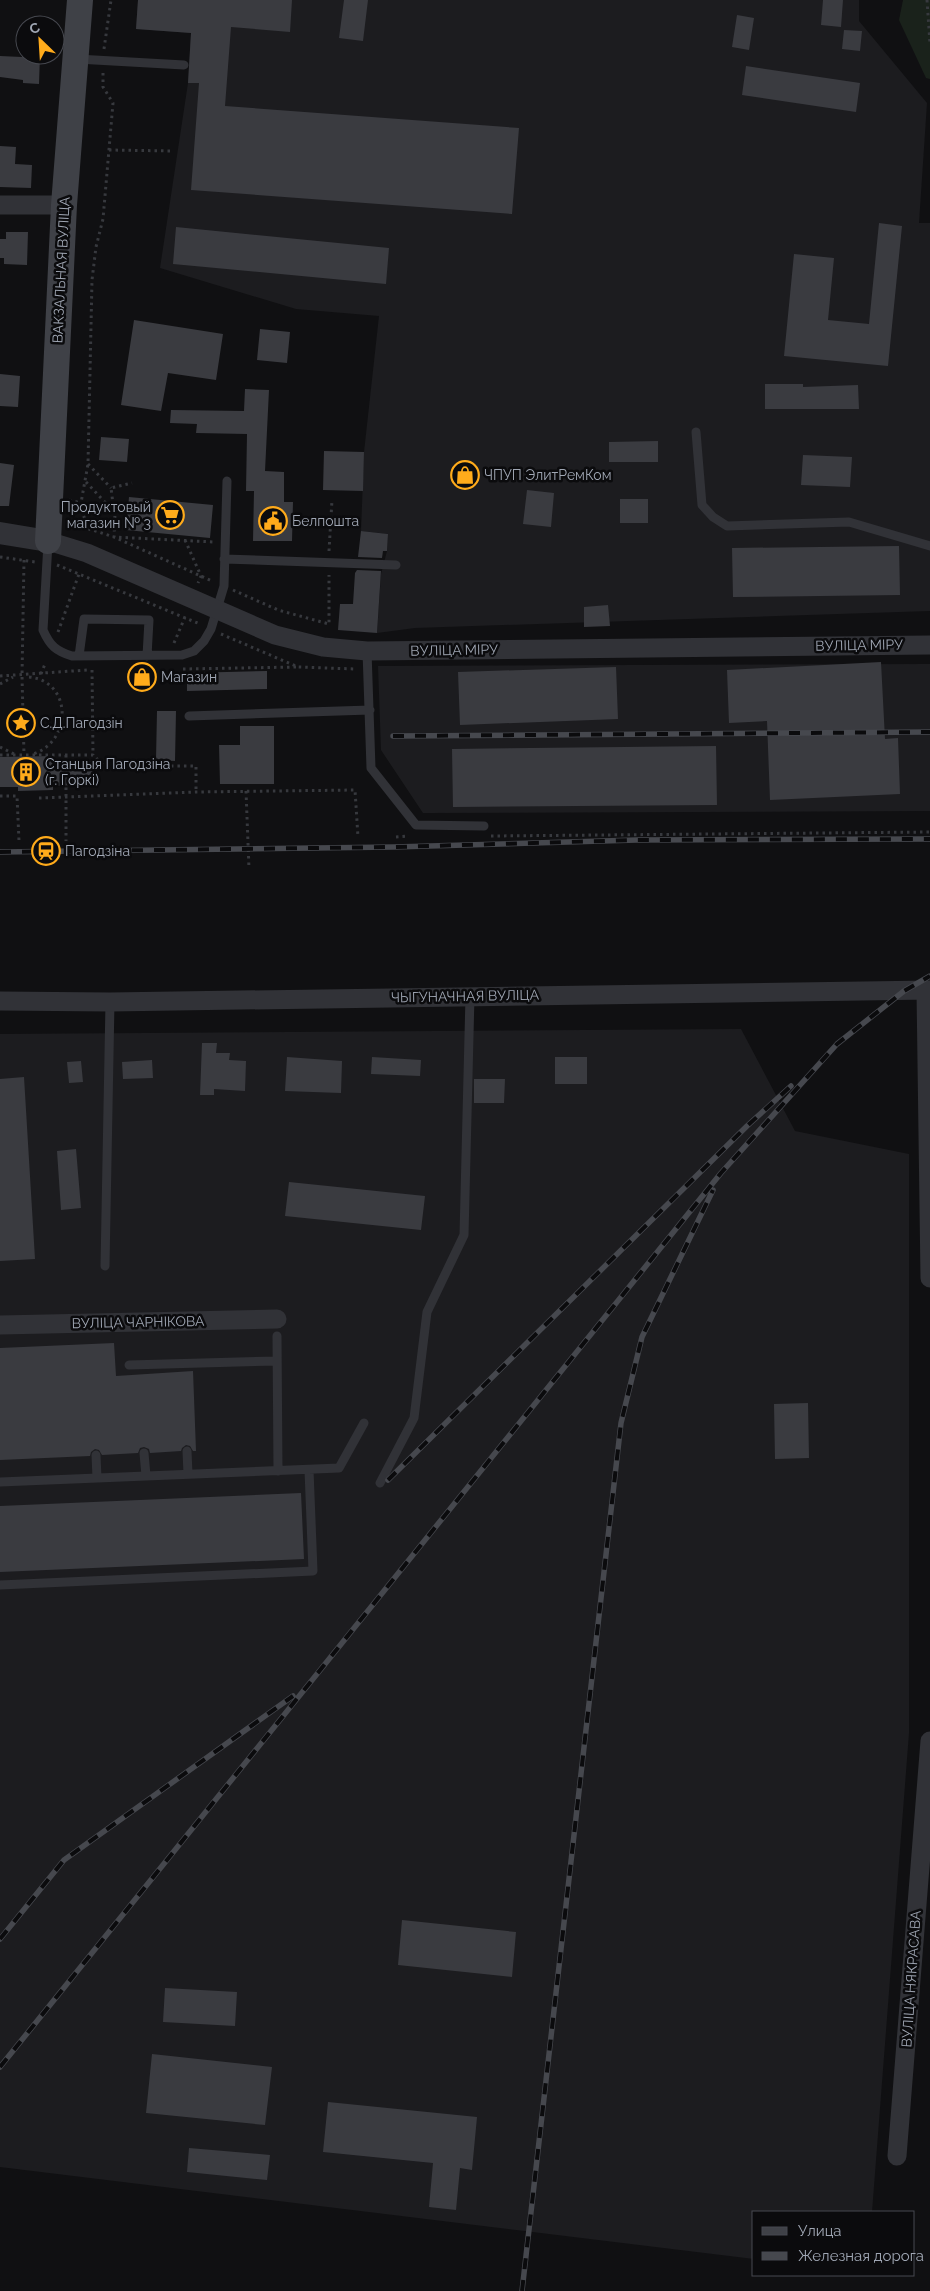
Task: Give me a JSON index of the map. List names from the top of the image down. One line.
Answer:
{"streets":{"main road":["ВАКЗАЛЬНАЯ ВУЛІЦА"],"street":["ВУЛІЦА МІРУ","ЧЫГУНАЧНАЯ ВУЛІЦА","ВУЛІЦА ЧАРНІКОВА","ВУЛІЦА НЯКРАСАВА"]},"crossings":[["ВАКЗАЛЬНАЯ ВУЛІЦА","ВУЛІЦА МІРУ"]],"places":{"shop":["ЧПУП ЭлитРемКом","Магазин"],"supermarket":["Продуктовый магазин № 3"],"public building":["Белпошта"],"place":["С.Д.Пагодзін"],"building":["Станцыя Пагодзіна (г. Горкі)"],"station":["Пагодзіна"]},"legend":["Улица","Железная дорога"],"north":"top left"}
